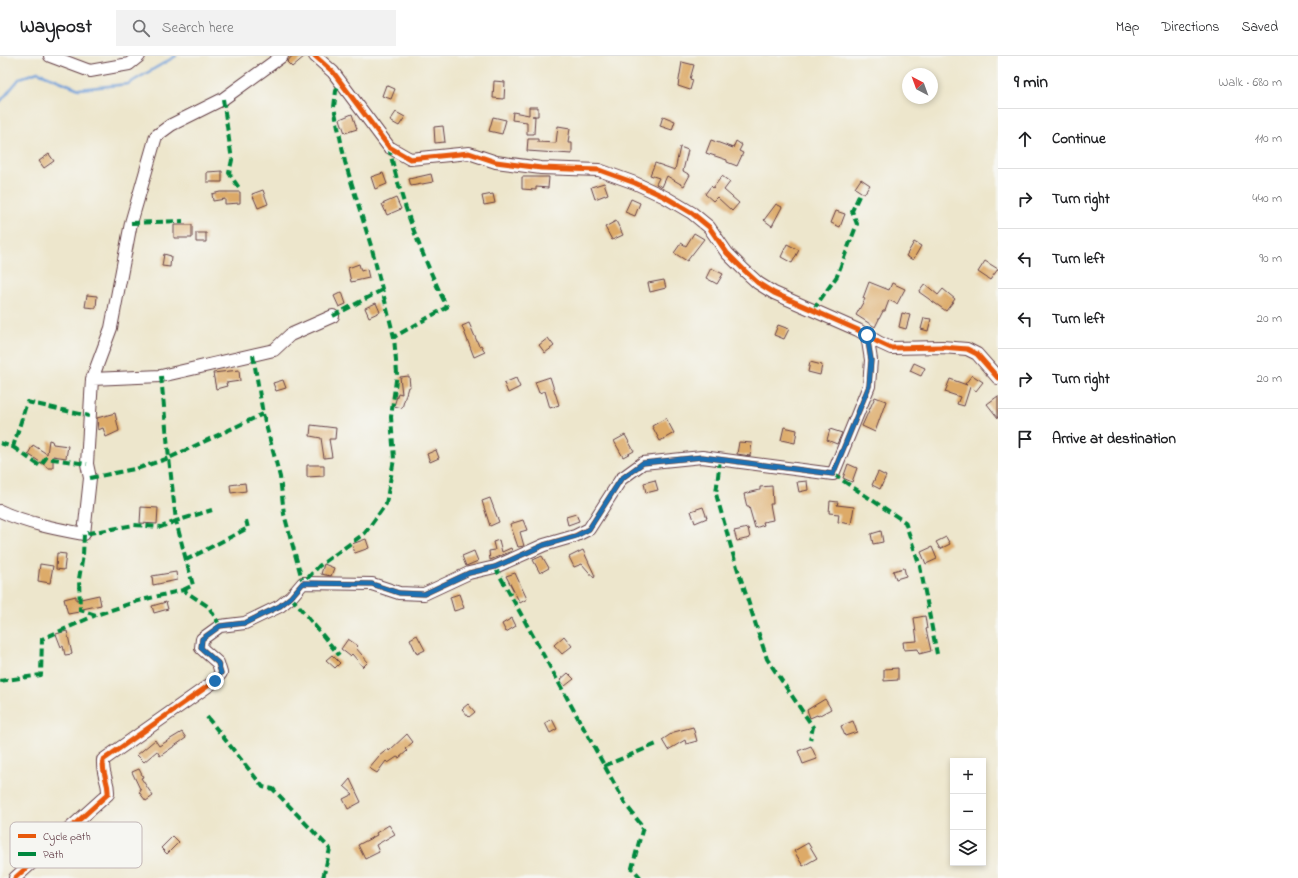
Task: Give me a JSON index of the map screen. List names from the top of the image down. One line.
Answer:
{"legend":["Cycle path","Path"],"north":"top left","page":{"header":"Waypost","search":"Search here","nav":["Map","Directions","Saved"],"heading":["9 min","Walk · 680 m"],"list":[["Continue","110 m"],["Turn right","440 m"],["Turn left","90 m"],["Turn left","20 m"],["Turn right","20 m"],"Arrive at destination"],"map_buttons":["+","−"]}}
